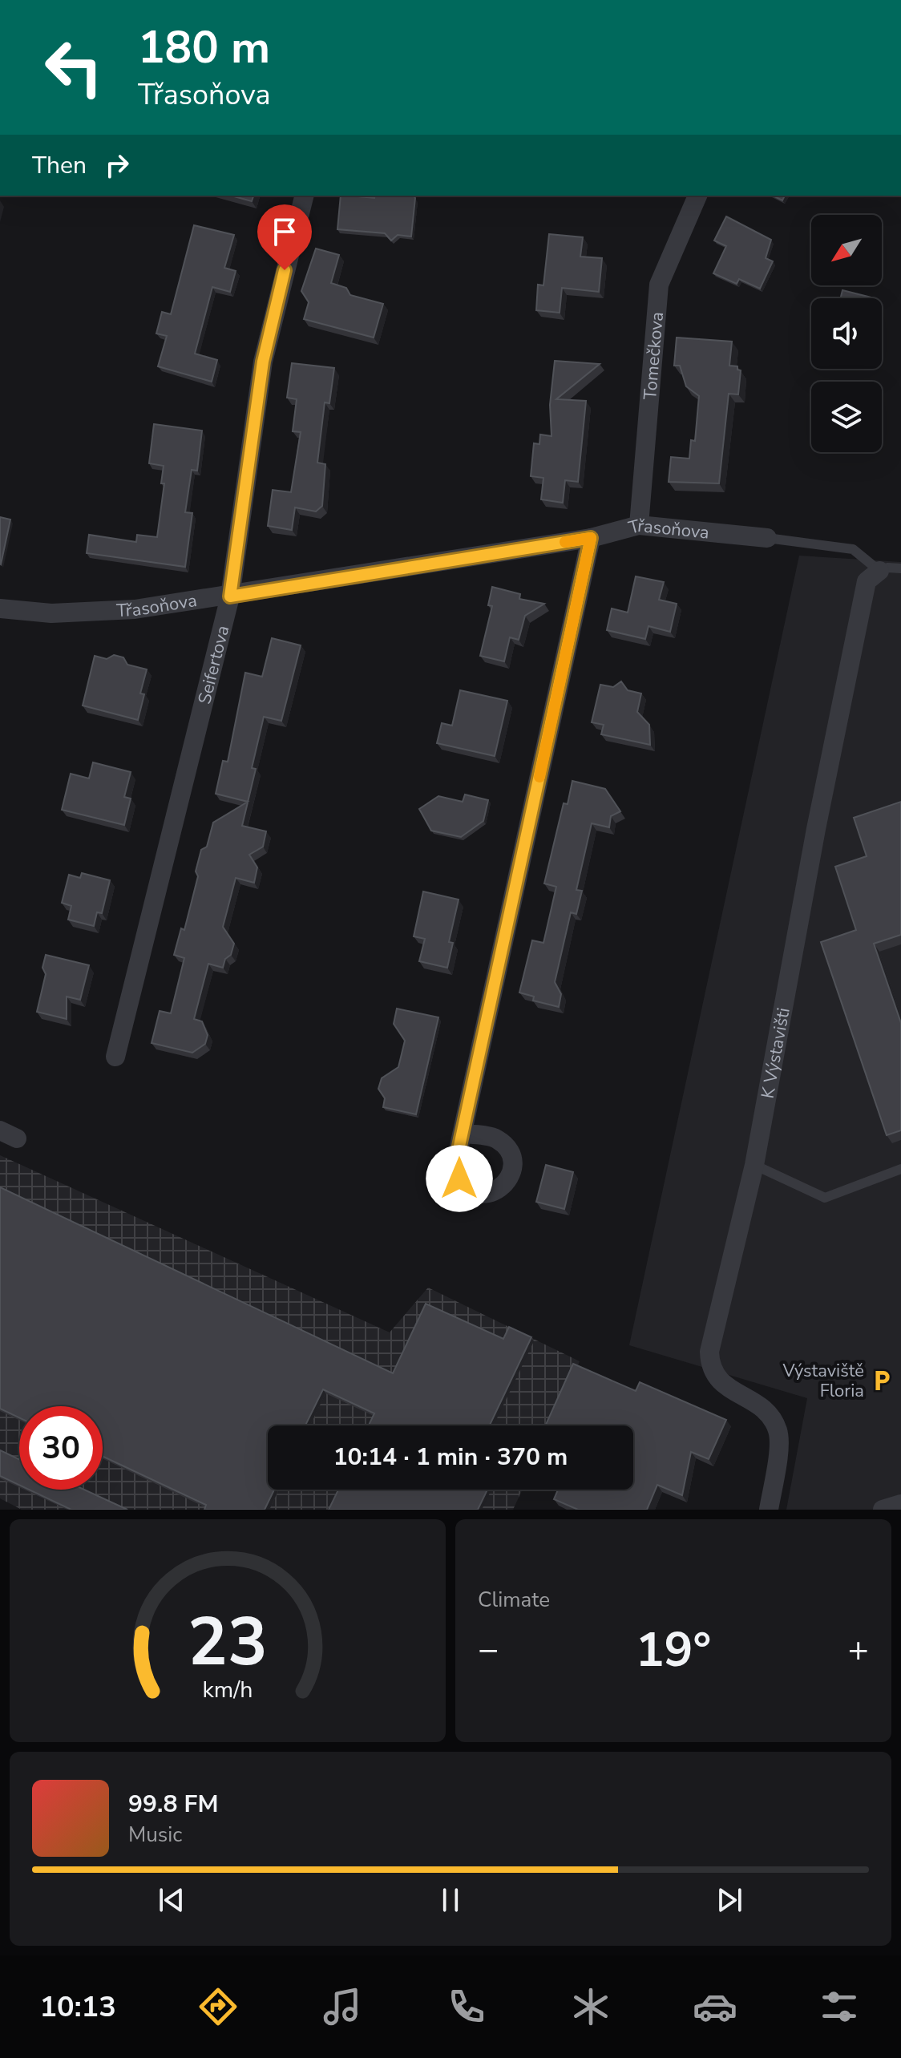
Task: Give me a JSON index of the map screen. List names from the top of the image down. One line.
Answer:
{"streets":{"street":["Tomečkova","Třasoňova","Seifertova","K Výstavišti"]},"crossings":[["Tomečkova","Třasoňova"],["Třasoňova","Seifertova"]],"places":{"parking":["Výstaviště Floria"]},"north":"bottom left","page":{"turn":["180 m","Třasoňova"],"then":"Then","limit":"30","trip":"10:14 · 1 min · 370 m","tile":"Climate","heat":["−","19°","+"],"song":["99.8 FM","Music"],"tabs":"10:13","gauge":["23","km/h"]}}
